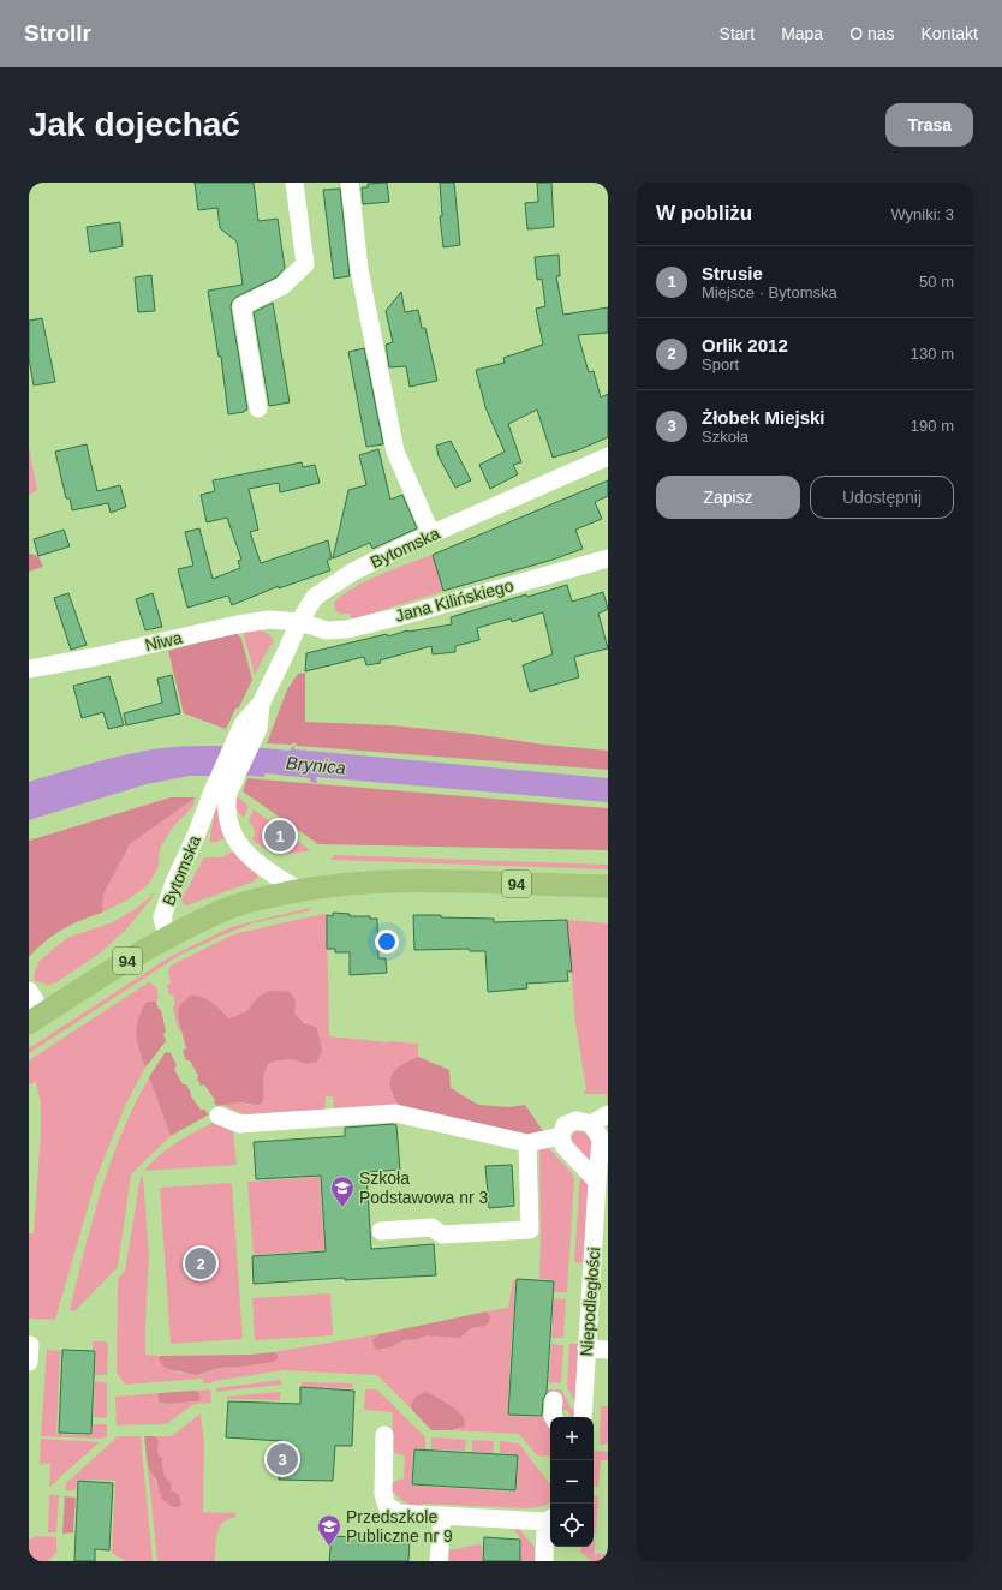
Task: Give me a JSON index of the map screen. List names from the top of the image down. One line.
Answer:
{"streets":{"main road":["94"],"street":["Bytomska","Jana Kilińskiego","Niwa","Niepodległości"]},"crossings":[["Bytomska","Jana Kilińskiego"],["Bytomska","Niwa"],["Bytomska","94"],["Jana Kilińskiego","Niwa"]],"water":["Brynica"],"places":{"school or university":["Szkoła Podstawowa nr 3","Przedszkole Publiczne nr 9"]},"page":{"header":"Strollr","nav":["Start","Mapa","O nas","Kontakt"],"buttons":["Trasa",["Zapisz","Udostępnij"]],"title":"Jak dojechać","heading":["W pobliżu","Wyniki: 3"],"list":[{"mark":"1","name":"Strusie","note":"Miejsce · Bytomska","value":"50 m"},{"mark":"2","name":"Orlik 2012","note":"Sport","value":"130 m"},{"mark":"3","name":"Żłobek Miejski","note":"Szkoła","value":"190 m"}],"pins":["1","2","3"],"map_buttons":["+","−"]}}
